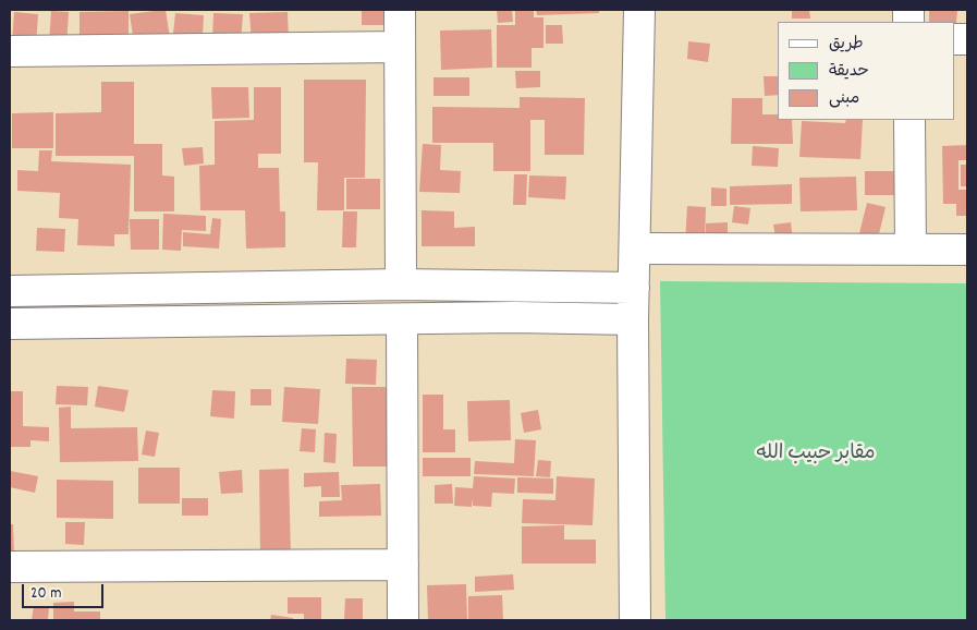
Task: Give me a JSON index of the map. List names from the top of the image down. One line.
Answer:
{"parks":["مقابر حبيب الله"],"legend":["طريق","حديقة","مبنى"],"scale_bar":"20 m"}
